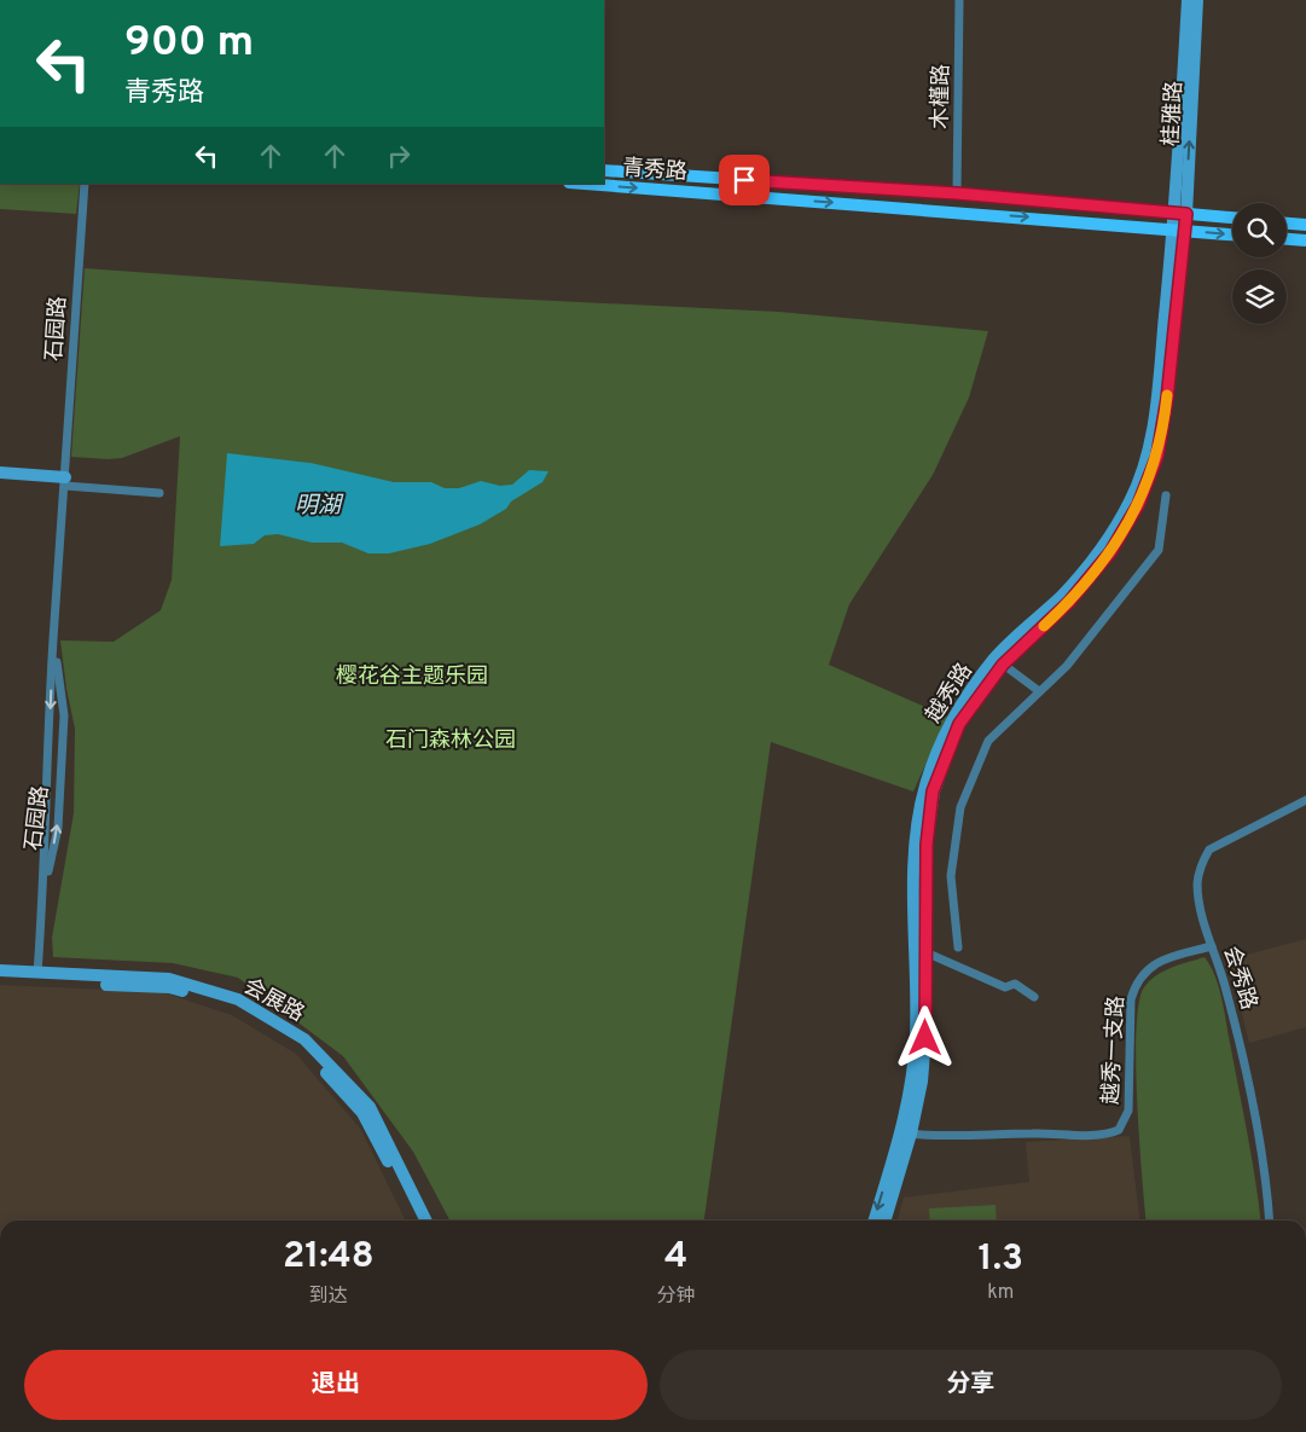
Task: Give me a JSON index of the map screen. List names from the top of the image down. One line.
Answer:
{"streets":{"main road":["桂雅路","青秀路","越秀路","会展路"],"street":["木槿路","石园路","会秀路","越秀一支路"]},"crossings":[["木槿路","青秀路"],["桂雅路","青秀路"],["桂雅路","越秀路"],["青秀路","越秀路"],["石园路","会展路"],["越秀路","越秀一支路"],["会秀路","越秀一支路"]],"water":["明湖"],"parks":["樱花谷主题乐园","石门森林公园"],"page":{"turn":["900 m","青秀路"],"eta":["21:48","到达","4","分钟","1.3","km"],"buttons":["退出","分享"]}}
